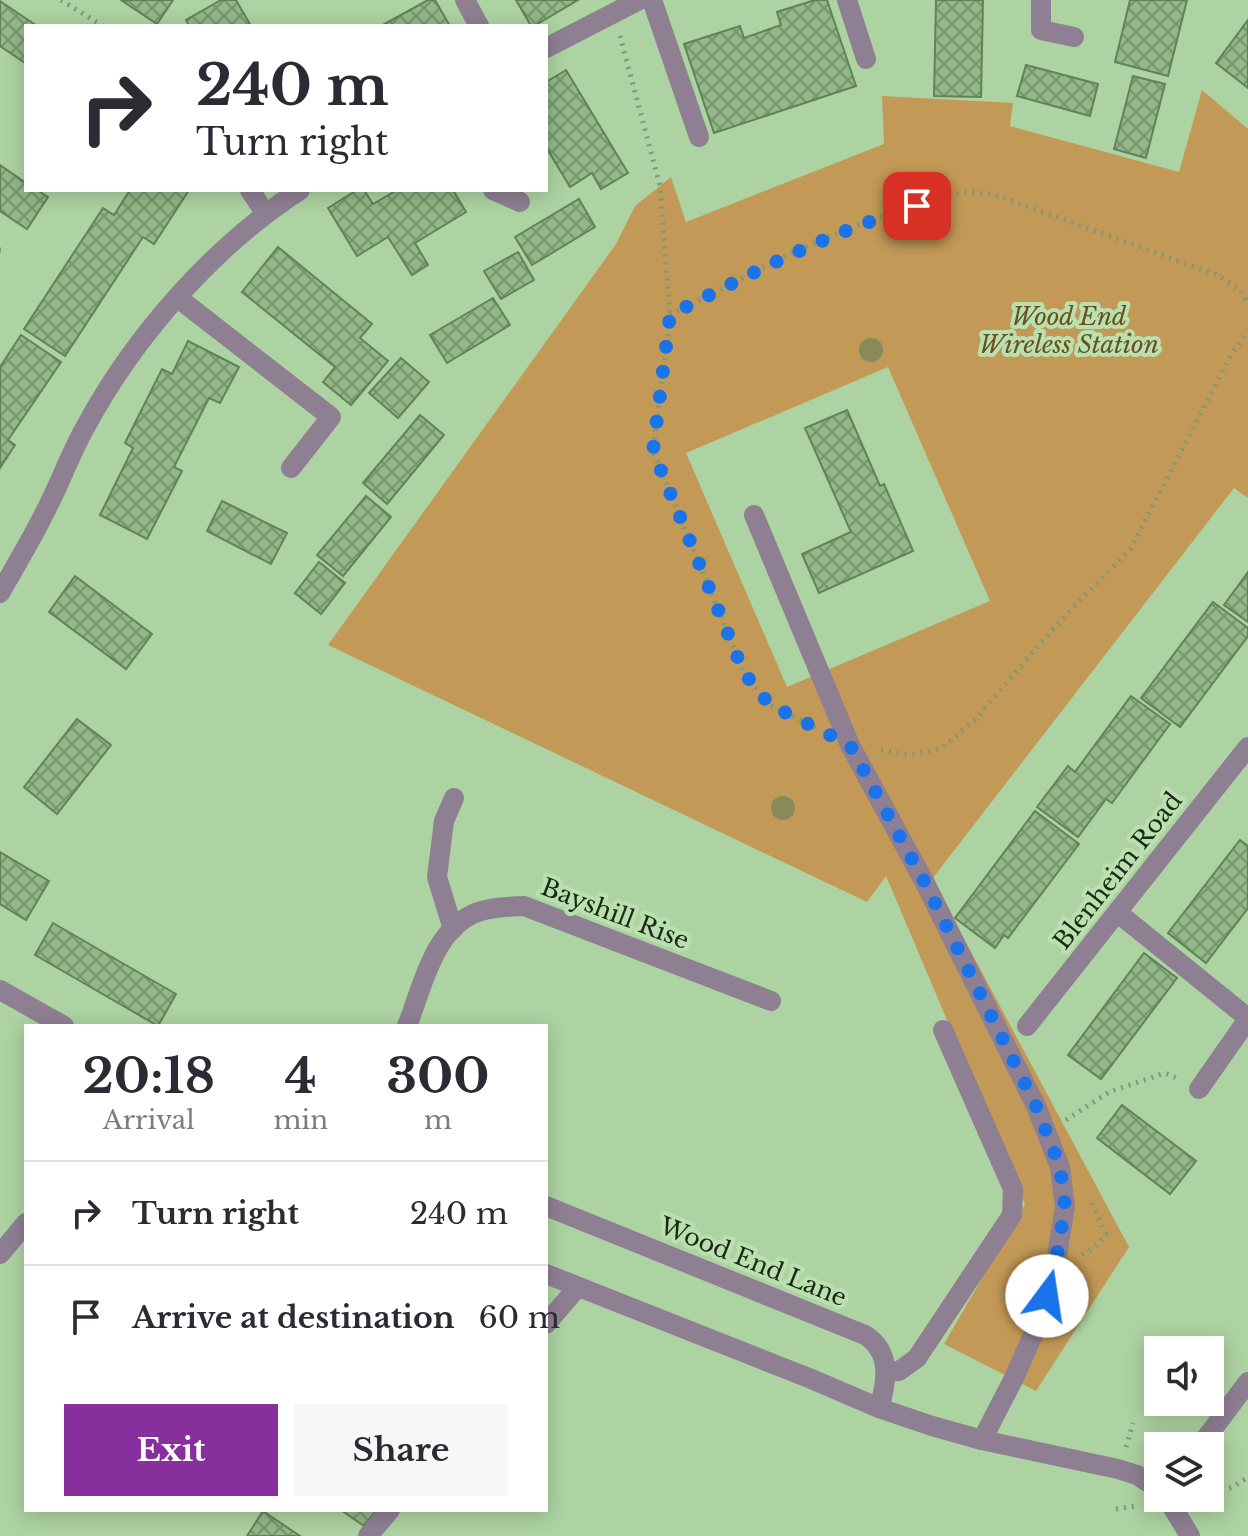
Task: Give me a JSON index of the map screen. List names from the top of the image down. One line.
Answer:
{"streets":{"street":["Blenheim Road","Bayshill Rise","Wood End Lane"]},"parks":["Wood End Wireless Station"],"page":{"turn":["240 m","Turn right"],"eta":["20:18","Arrival","4","min","300","m"],"list":[{"name":"Turn right","value":"240 m"},{"name":"Arrive at destination","value":"60 m"}],"buttons":["Exit","Share"]}}
